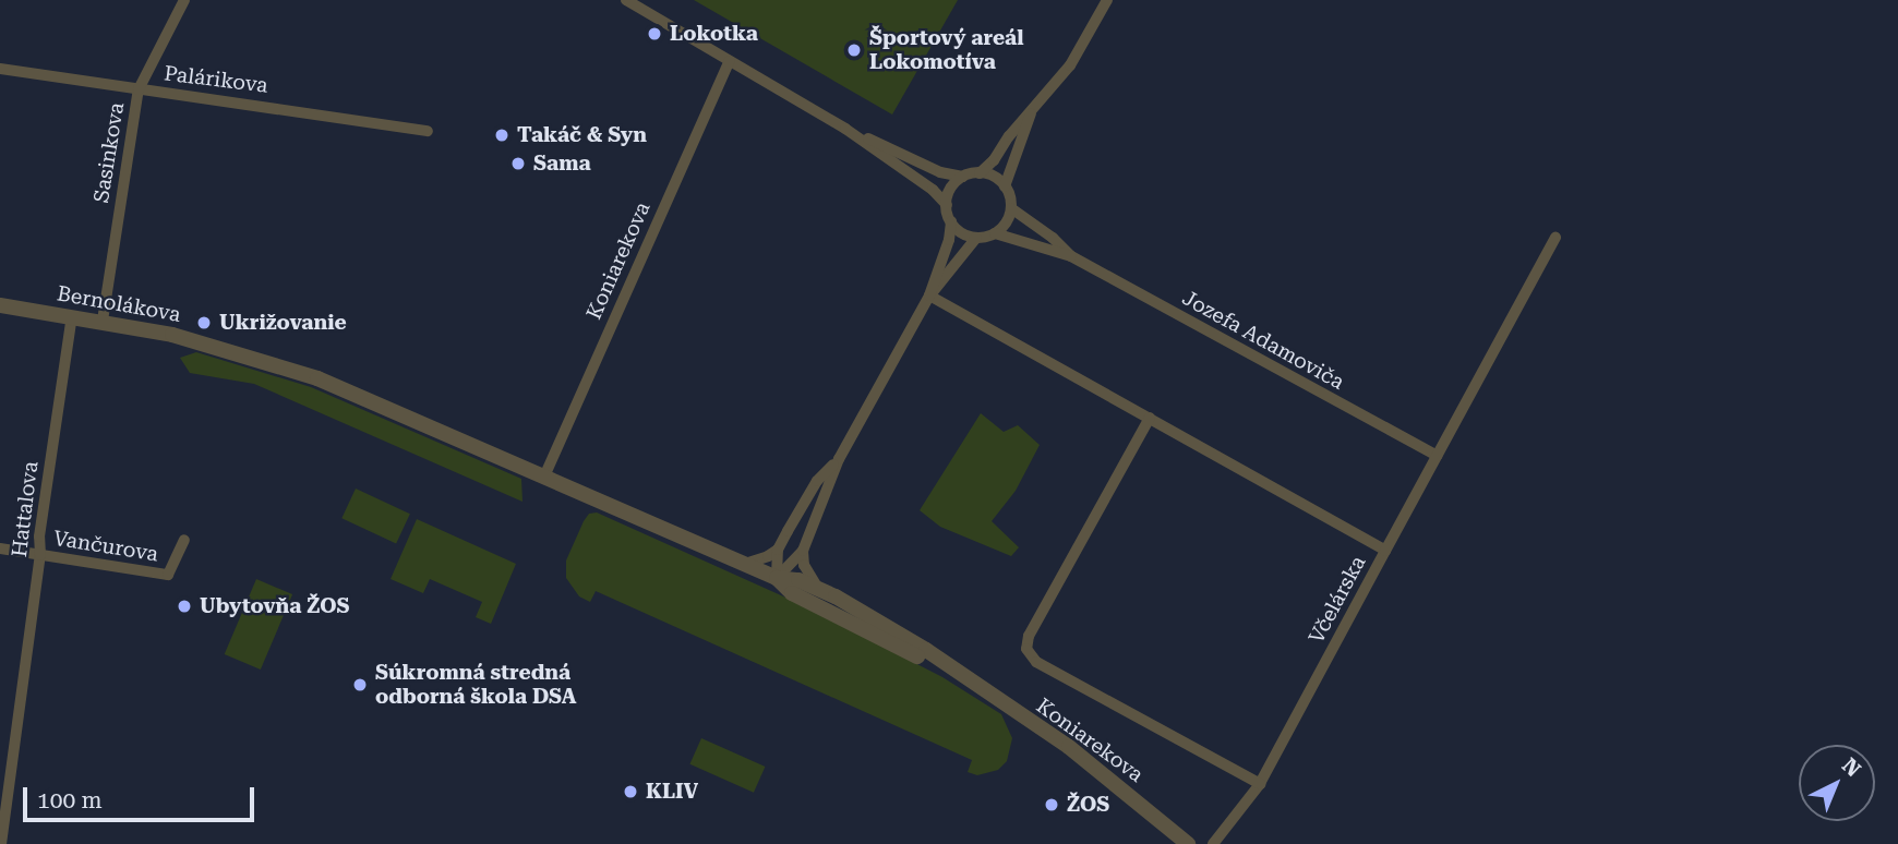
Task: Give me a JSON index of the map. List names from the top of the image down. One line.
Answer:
{"streets":{"street":["Palárikova","Sasinkova","Koniarekova","Bernolákova","Jozefa Adamoviča","Hattalova","Vančurova","Včelárska"]},"crossings":[["Palárikova","Sasinkova"],["Sasinkova","Bernolákova"],["Koniarekova","Bernolákova"],["Bernolákova","Hattalova"],["Hattalova","Vančurova"]],"places":["Lokotka","Športový areál Lokomotíva","Takáč & Syn","Sama","Ukrižovanie","Ubytovňa ŽOS","Súkromná stredná odborná škola DSA","KLIV","ŽOS"],"scale_bar":"100 m","north":"top right"}
